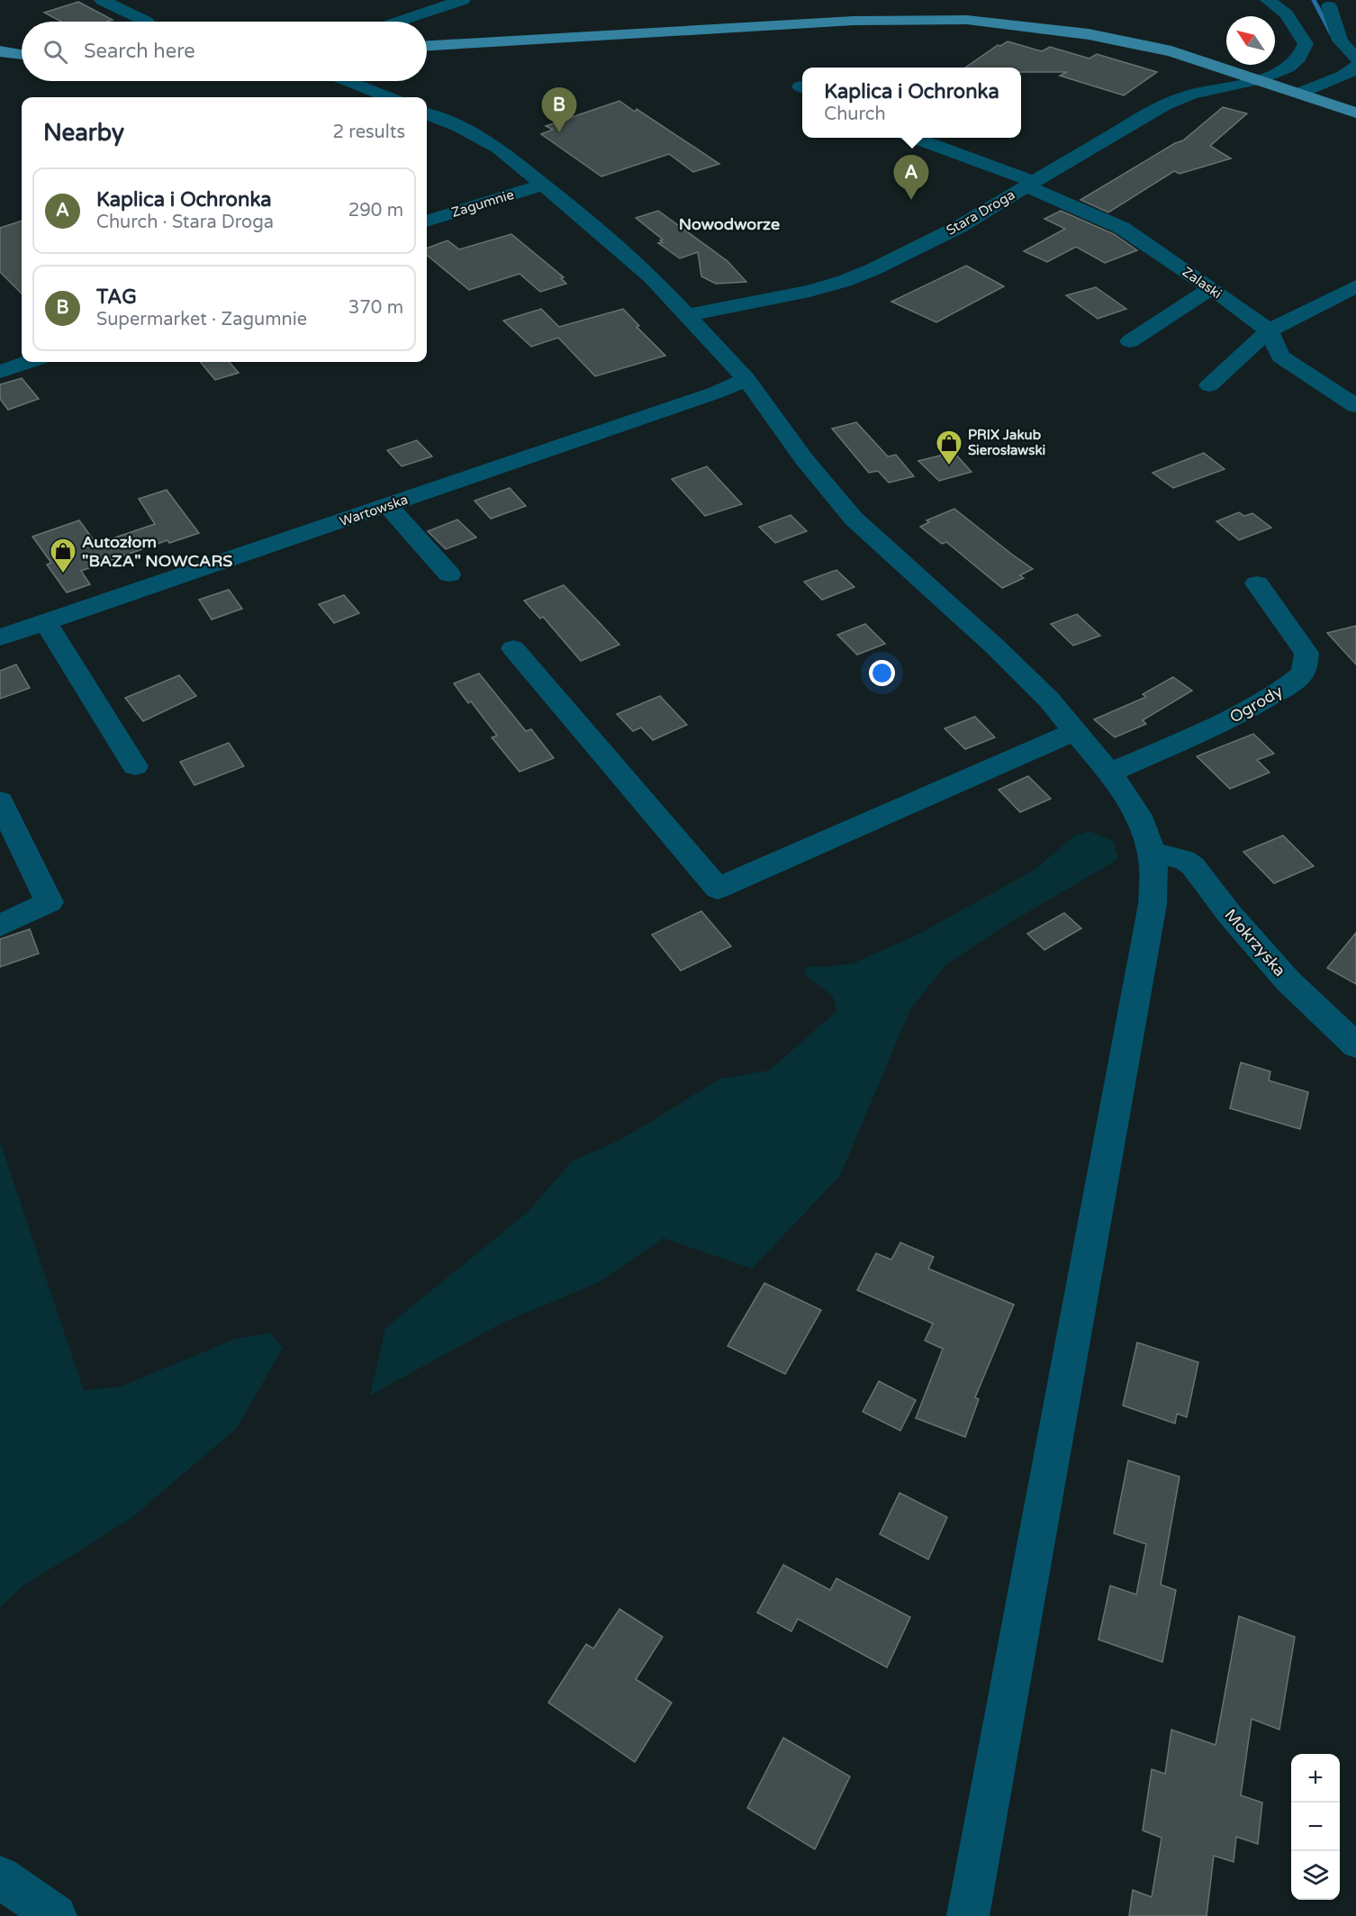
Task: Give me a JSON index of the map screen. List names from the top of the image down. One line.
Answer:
{"streets":{"street":["Zagumnie","Stara Droga","Zalaski","Wartowska","Ogrody","Mokrzyska"]},"crossings":[["Stara Droga","Zalaski"]],"districts":["Nowodworze"],"places":{"shop":["PRIX Jakub Sierosławski","Autozłom \"BAZA\" NOWCARS"]},"north":"top left","page":{"search":"Search here","popup":["Kaplica i Ochronka","Church"],"pins":["B","A"],"heading":["Nearby","2 results"],"list":[{"mark":"A","name":"Kaplica i Ochronka","note":"Church · Stara Droga","value":"290 m"},{"mark":"B","name":"TAG","note":"Supermarket · Zagumnie","value":"370 m"}],"map_buttons":["+","−"]}}
